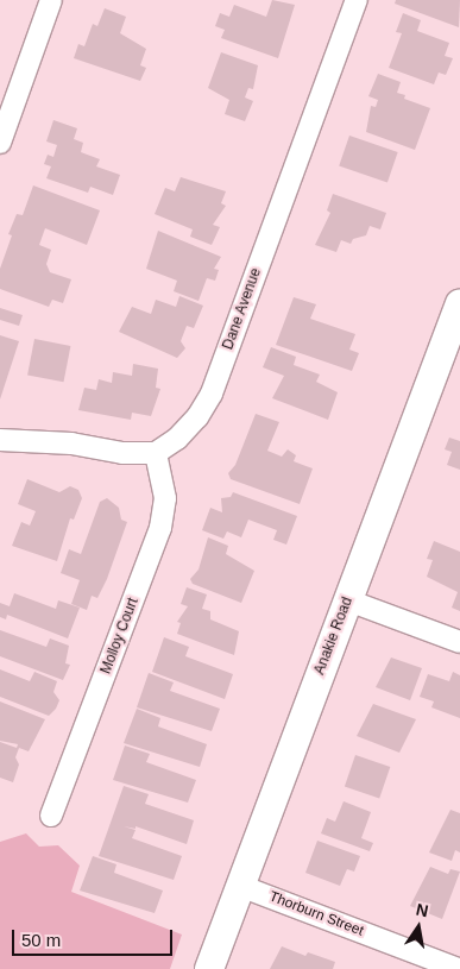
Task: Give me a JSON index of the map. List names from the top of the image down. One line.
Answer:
{"streets":{"main road":["Anakie Road"],"street":["Dane Avenue","Molloy Court","Thorburn Street"]},"crossings":[["Dane Avenue","Molloy Court"],["Anakie Road","Thorburn Street"]],"scale_bar":"50 m","north":"top"}
